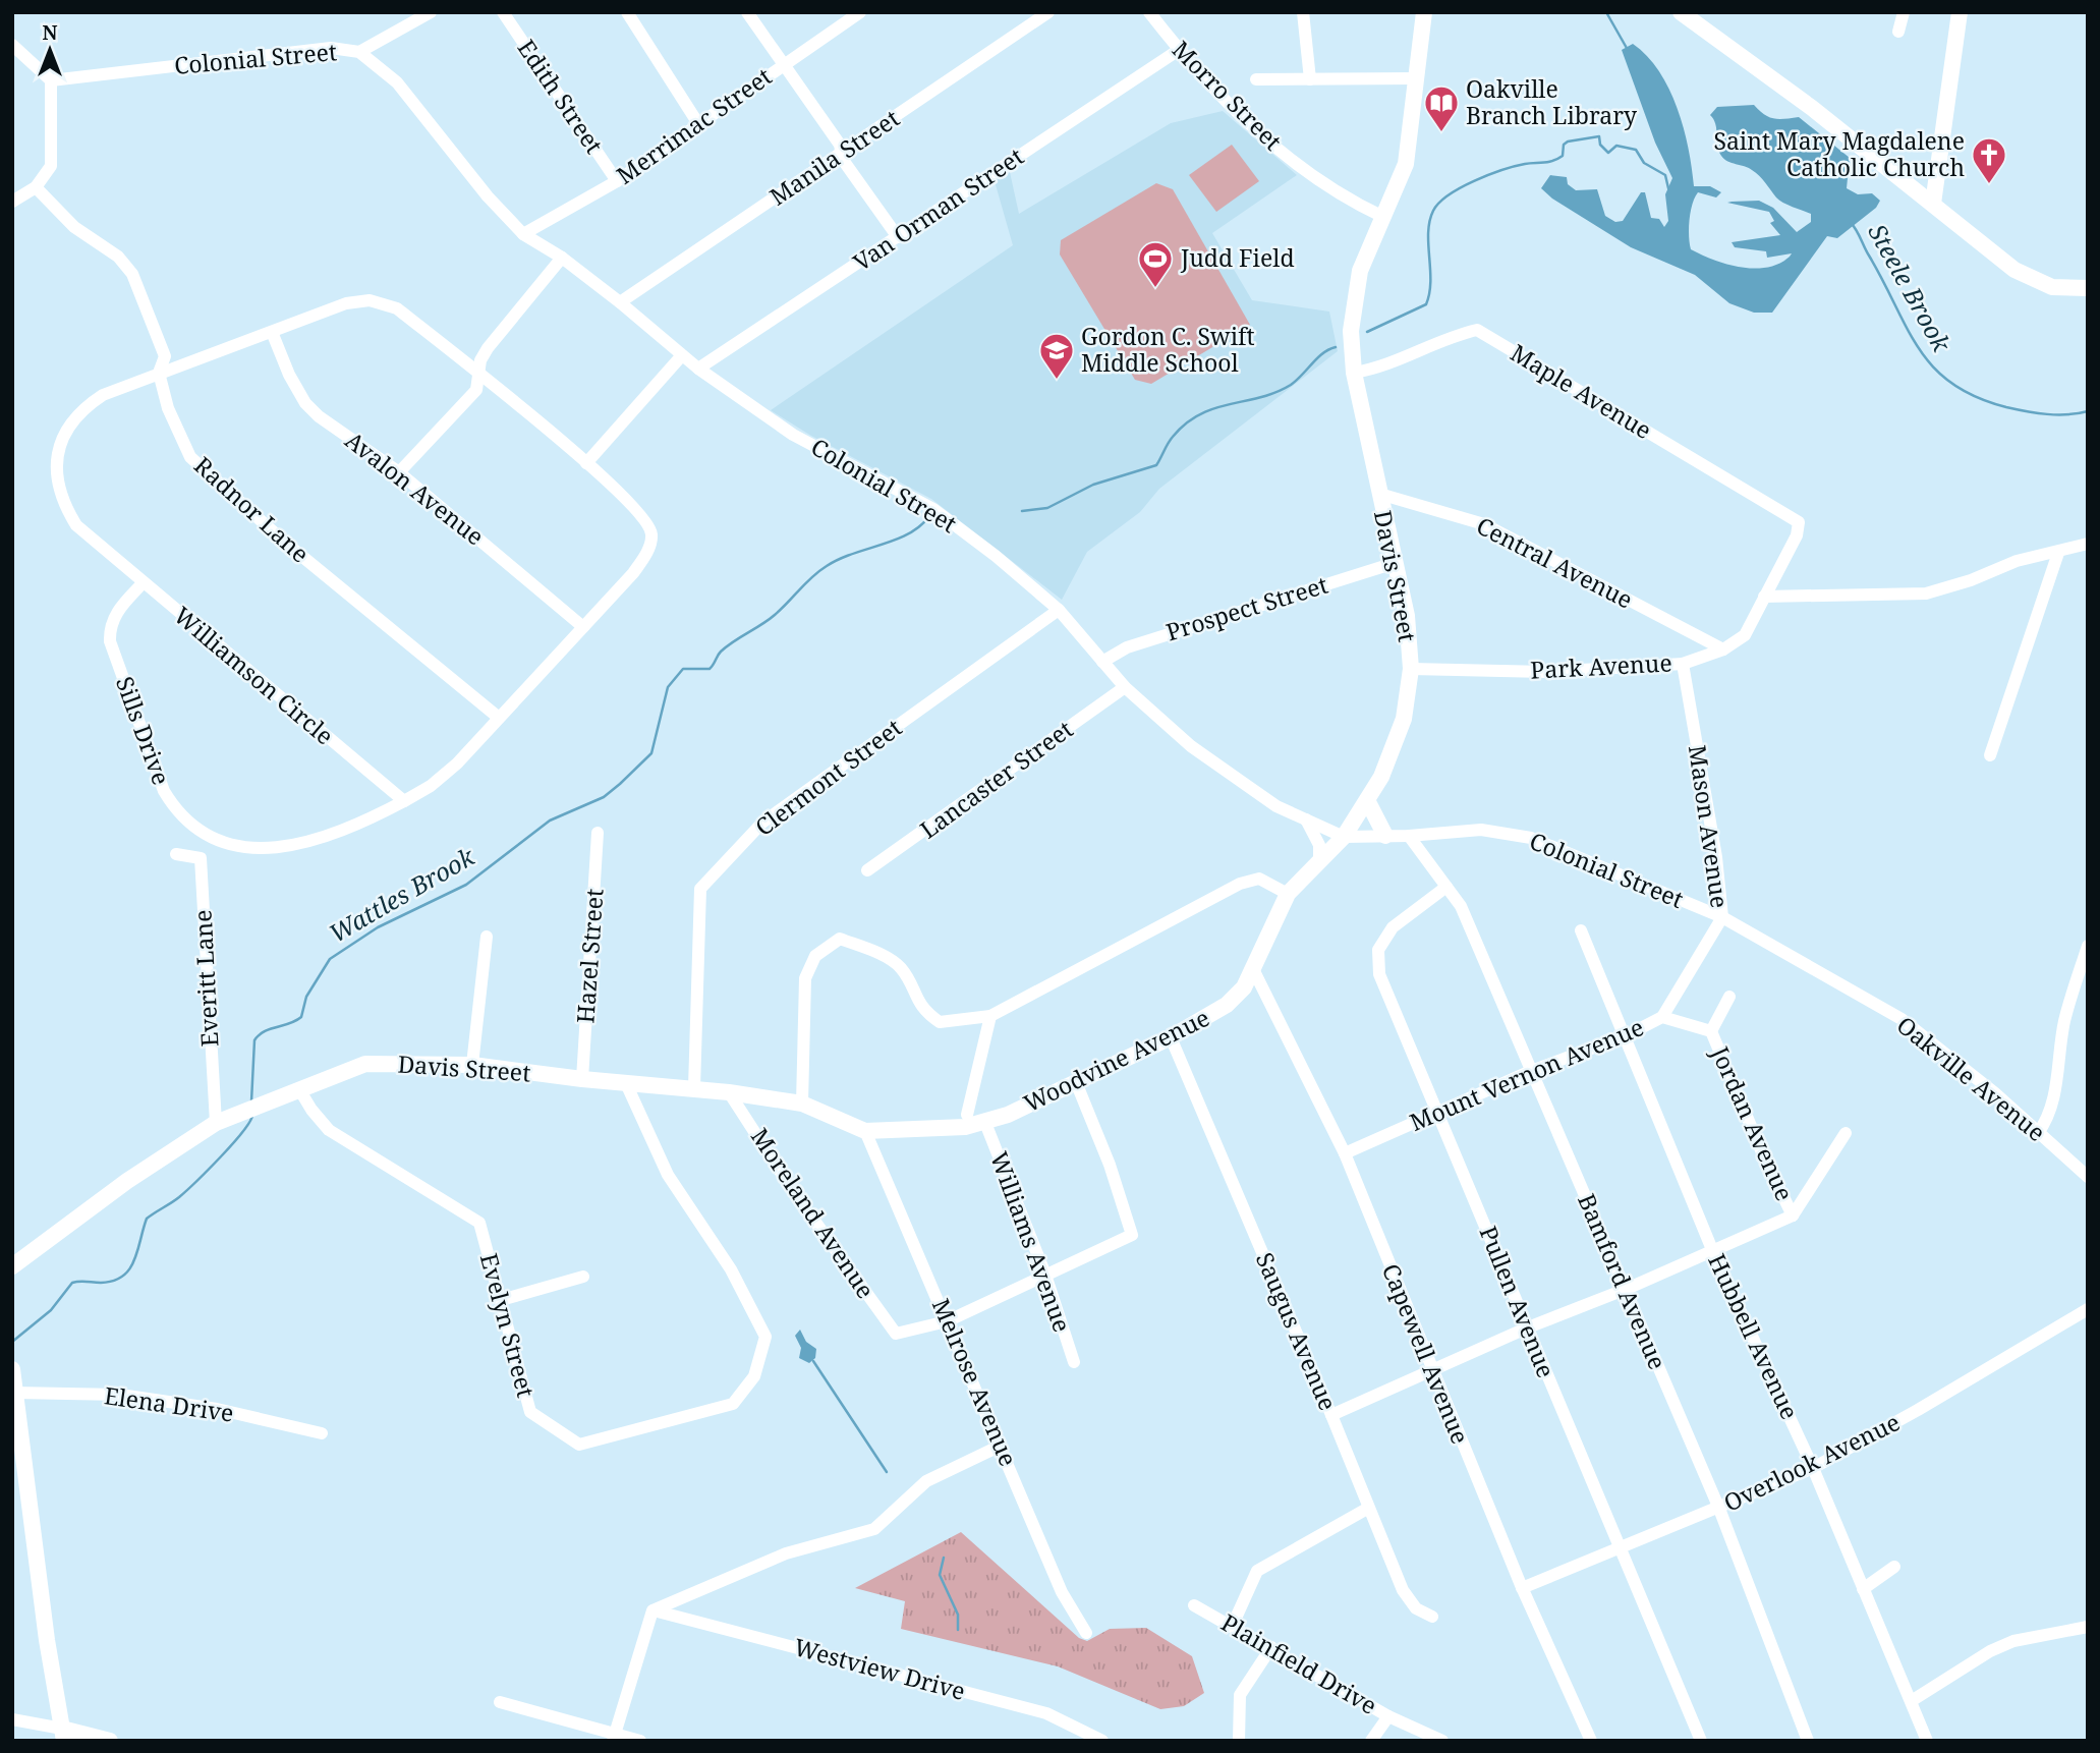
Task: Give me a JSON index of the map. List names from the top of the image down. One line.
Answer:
{"streets":{"main road":["Davis Street","Woodvine Avenue"],"street":["Colonial Street","Morro Street","Edith Street","Merrimac Street","Manila Street","Van Orman Street","Maple Avenue","Avalon Avenue","Radnor Lane","Central Avenue","Prospect Street","Park Avenue","Williamson Circle","Sills Drive","Clermont Street","Lancaster Street","Mason Avenue","Hazel Street","Everitt Lane","Mount Vernon Avenue","Oakville Avenue","Jordan Avenue","Moreland Avenue","Williams Avenue","Bamford Avenue","Pullen Avenue","Evelyn Street","Saugus Avenue","Hubbell Avenue","Capewell Avenue","Melrose Avenue","Elena Drive","Overlook Avenue","Plainfield Drive","Westview Drive"]},"crossings":[["Colonial Street","Merrimac Street"],["Colonial Street","Manila Street"],["Colonial Street","Van Orman Street"],["Colonial Street","Davis Street"],["Colonial Street","Prospect Street"],["Colonial Street","Clermont Street"],["Colonial Street","Lancaster Street"],["Colonial Street","Mason Avenue"],["Colonial Street","Oakville Avenue"],["Colonial Street","Bamford Avenue"],["Morro Street","Van Orman Street"],["Morro Street","Davis Street"],["Edith Street","Merrimac Street"],["Maple Avenue","Davis Street"],["Maple Avenue","Park Avenue"],["Avalon Avenue","Williamson Circle"],["Radnor Lane","Williamson Circle"],["Central Avenue","Davis Street"],["Central Avenue","Park Avenue"],["Davis Street","Prospect Street"],["Davis Street","Park Avenue"],["Davis Street","Clermont Street"],["Davis Street","Hazel Street"],["Davis Street","Everitt Lane"],["Davis Street","Woodvine Avenue"],["Davis Street","Moreland Avenue"],["Davis Street","Evelyn Street"],["Davis Street","Melrose Avenue"],["Park Avenue","Mason Avenue"],["Williamson Circle","Sills Drive"],["Mason Avenue","Mount Vernon Avenue"],["Woodvine Avenue","Williams Avenue"],["Woodvine Avenue","Saugus Avenue"],["Woodvine Avenue","Capewell Avenue"],["Mount Vernon Avenue","Jordan Avenue"],["Mount Vernon Avenue","Bamford Avenue"],["Mount Vernon Avenue","Pullen Avenue"],["Mount Vernon Avenue","Hubbell Avenue"],["Mount Vernon Avenue","Capewell Avenue"],["Moreland Avenue","Melrose Avenue"],["Bamford Avenue","Pullen Avenue"],["Bamford Avenue","Overlook Avenue"],["Pullen Avenue","Overlook Avenue"],["Hubbell Avenue","Overlook Avenue"],["Capewell Avenue","Overlook Avenue"]],"water":["Steele Brook","Wattles Brook"],"places":{"library":["Oakville Branch Library"],"church":["Saint Mary Magdalene Catholic Church"],"sports":["Judd Field"],"school or university":["Gordon C. Swift Middle School"]},"north":"top"}
